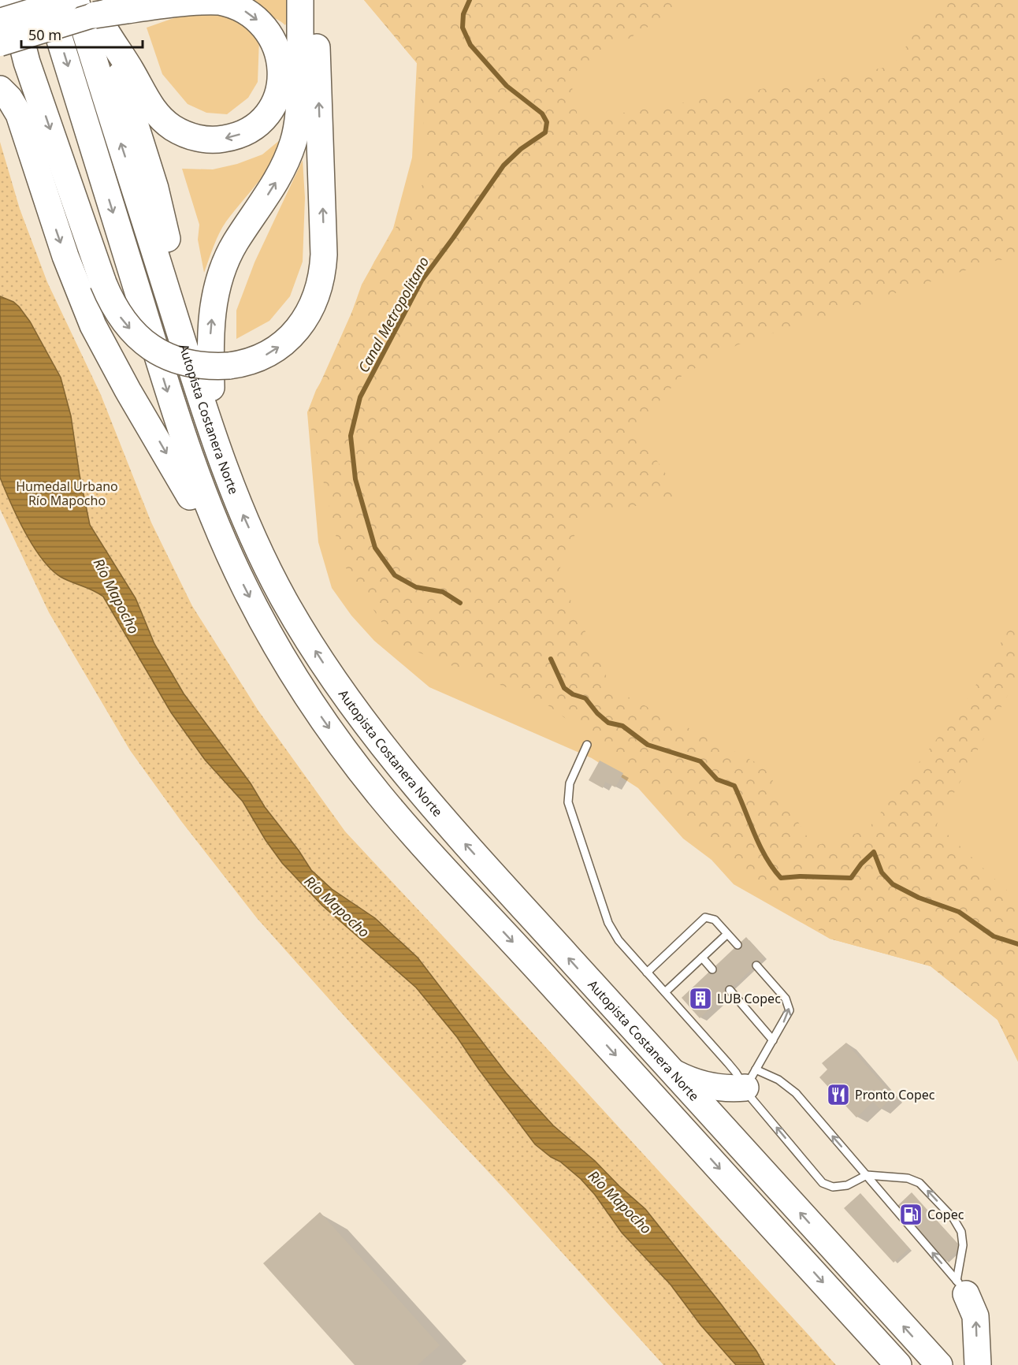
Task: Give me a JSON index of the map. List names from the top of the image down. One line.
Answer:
{"streets":{"highway":["Autopista Costanera Norte"]},"water":["Canal Metropolitano","Río Mapocho"],"parks":["Humedal Urbano Río Mapocho"],"places":{"building":["LUB Copec"],"restaurant":["Pronto Copec"],"fuel station":["Copec"]},"scale_bar":"50 m"}
